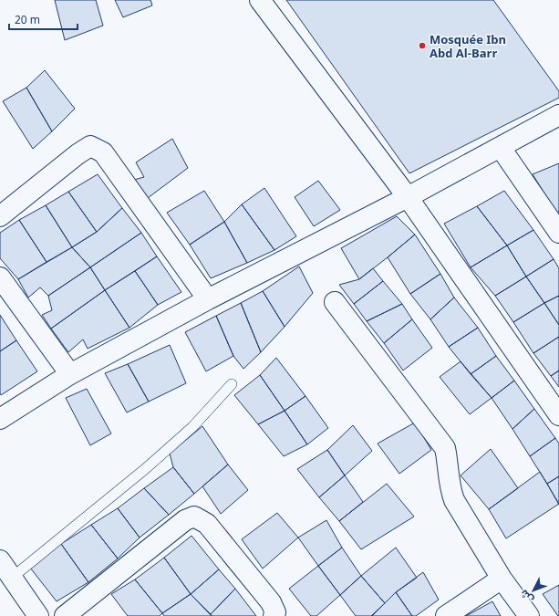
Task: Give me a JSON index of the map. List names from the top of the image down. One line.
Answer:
{"places":["Mosquée Ibn Abd Al-Barr"],"scale_bar":"20 m","north":"bottom left"}
